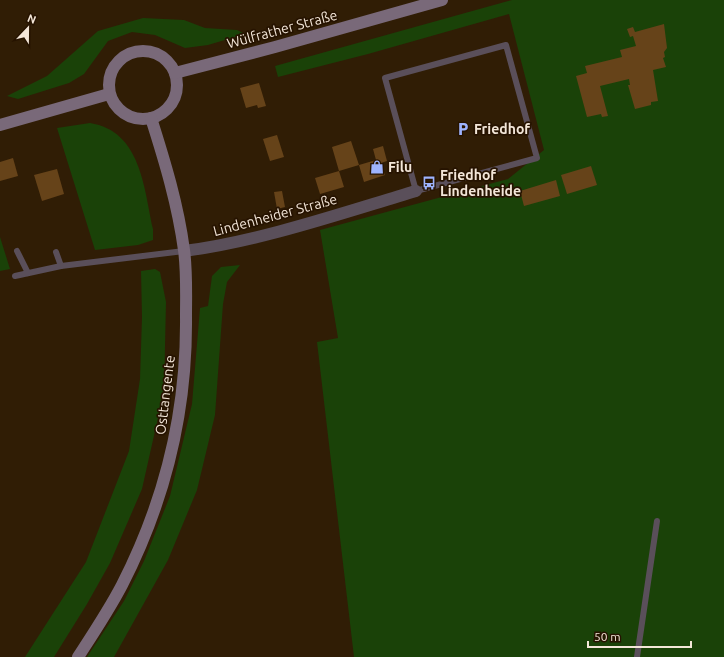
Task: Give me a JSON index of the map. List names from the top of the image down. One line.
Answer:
{"streets":{"main road":["Wülfrather Straße","Osttangente"],"street":["Lindenheider Straße"]},"crossings":[["Wülfrather Straße","Osttangente"],["Lindenheider Straße","Osttangente"]],"places":{"parking":["Friedhof"],"shop":["Filu"],"bus stop":["Friedhof Lindenheide"]},"scale_bar":"50 m","north":"top"}
